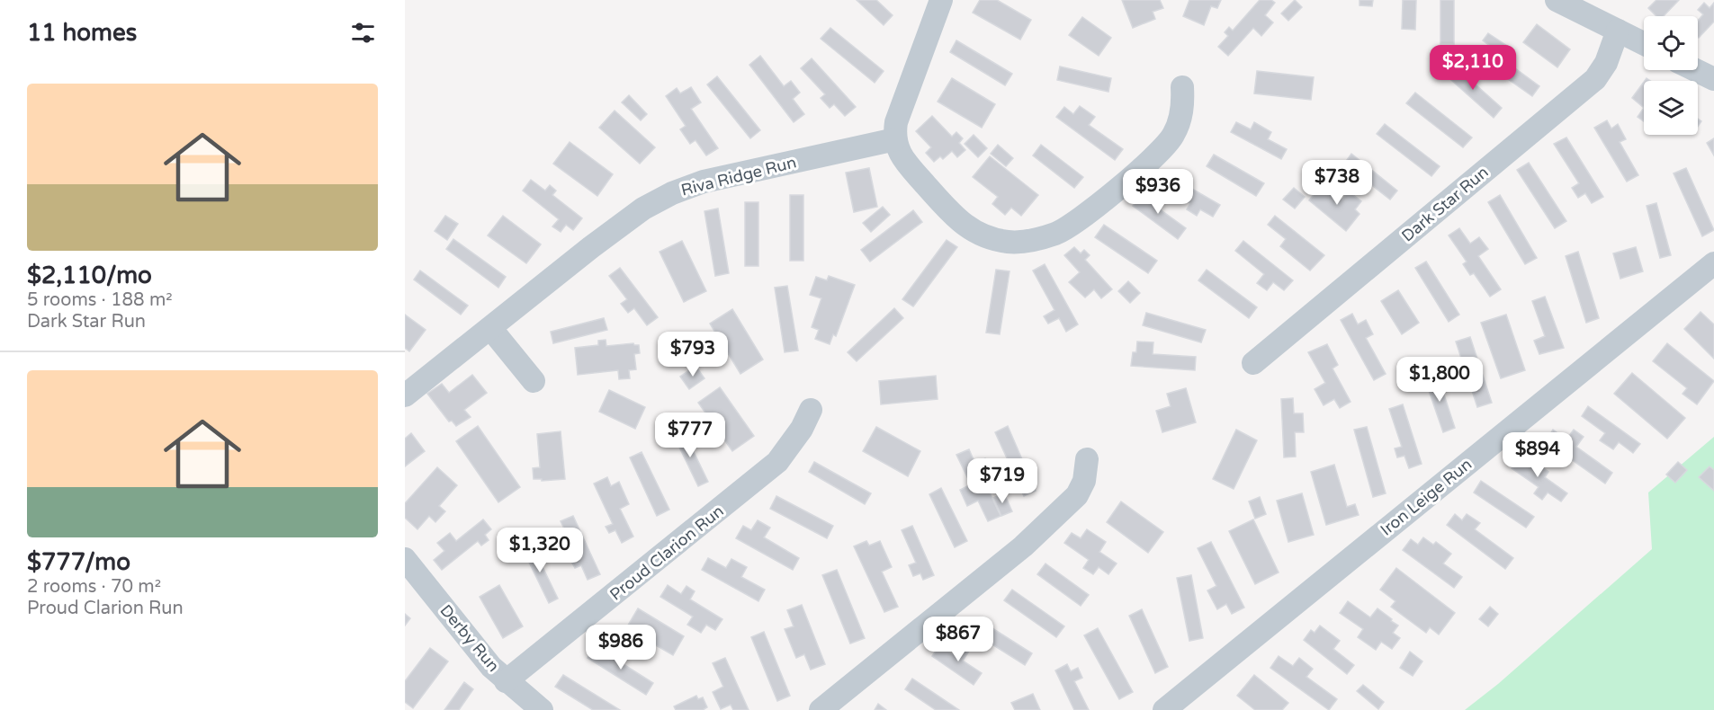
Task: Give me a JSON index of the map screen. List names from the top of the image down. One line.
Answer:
{"streets":{"street":["Riva Ridge Run","Dark Star Run","Iron Leige Run","Proud Clarion Run","Derby Run"]},"crossings":[["Proud Clarion Run","Derby Run"]],"page":{"heading":"11 homes","price":["$2,110","$738","$936","$793","$1,800","$777","$894","$719","$1,320","$867","$986"],"list":[{"name":"$2,110/mo","note":"5 rooms · 188 m² · Dark Star Run"},{"name":"$777/mo","note":"2 rooms · 70 m² · Proud Clarion Run"}]}}
